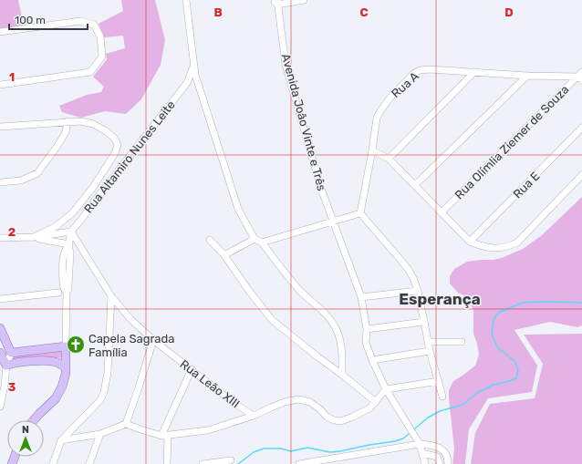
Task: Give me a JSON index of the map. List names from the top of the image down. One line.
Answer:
{"streets":{"street":["Rua A","Avenida João Vinte e Três","Rua Olímlia Ziemer de Souza","Rua Altamiro Nunes Leite","Rua E","Rua Leão XIII"]},"crossings":[["Rua A","Rua Olímlia Ziemer de Souza"],["Rua Altamiro Nunes Leite","Rua Leão XIII"]],"districts":["Esperança"],"places":{"church":["Capela Sagrada Família"]},"scale_bar":"100 m","north":"top","grid":{"columns":["B","C","D"],"rows":["1","2","3"]}}
